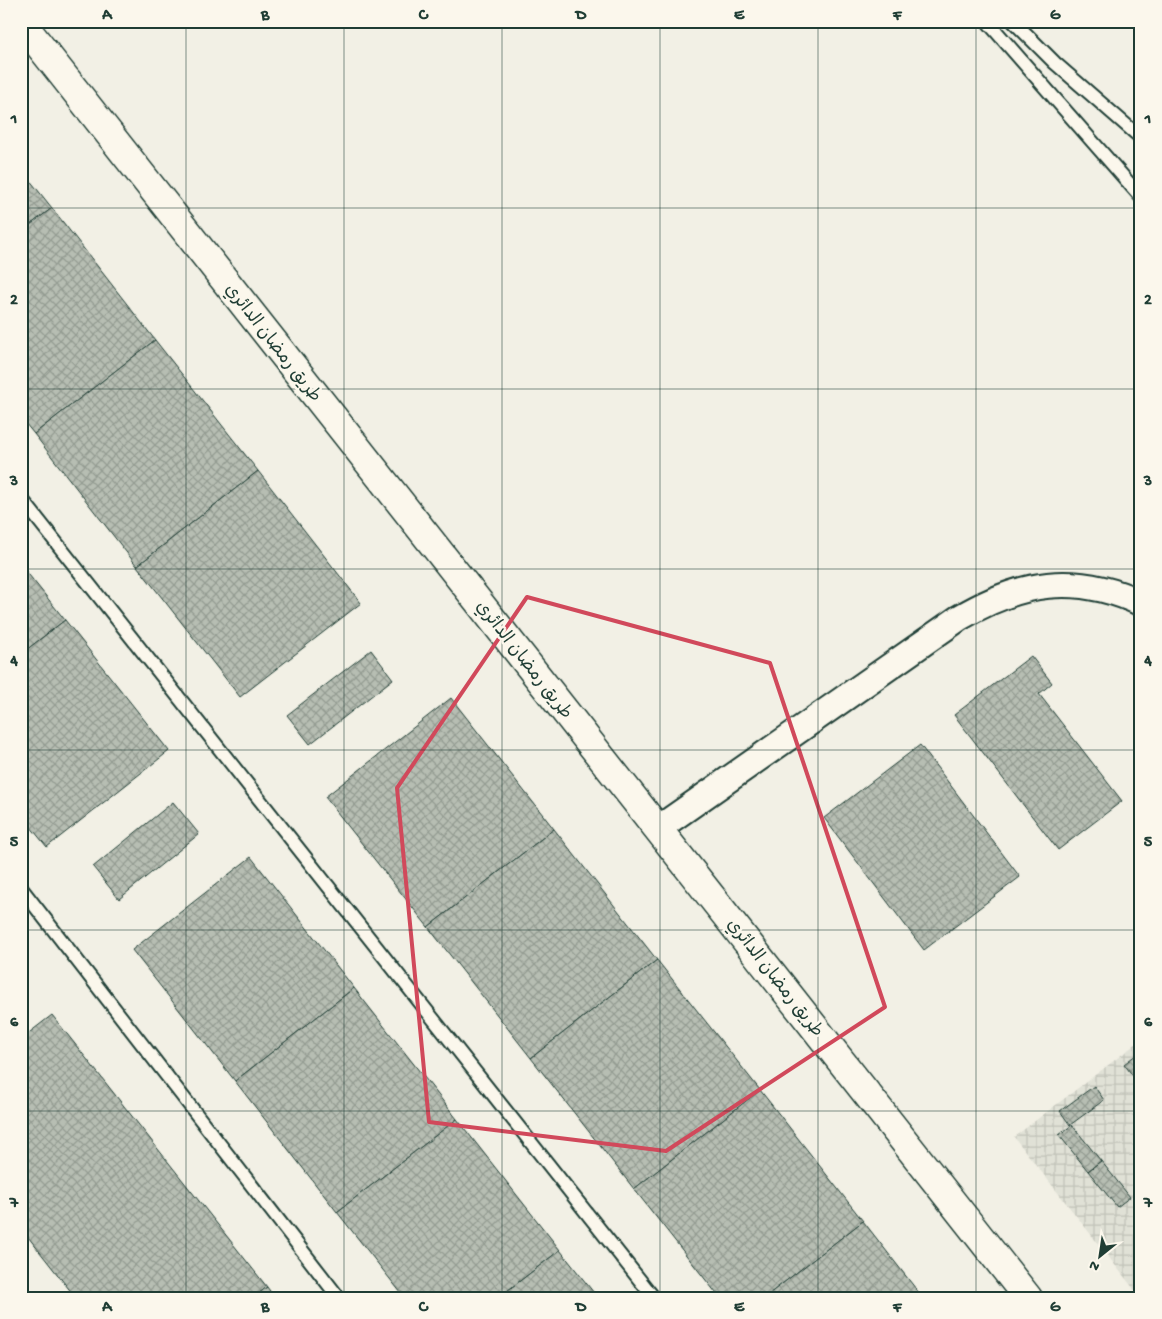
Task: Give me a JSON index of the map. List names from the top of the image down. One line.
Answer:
{"streets":{"street":["طريق رمضان الدائري"]},"north":"bottom left","grid":{"columns":["A","B","C","D","E","F","G"],"rows":["1","2","3","4","5","6","7"]}}
